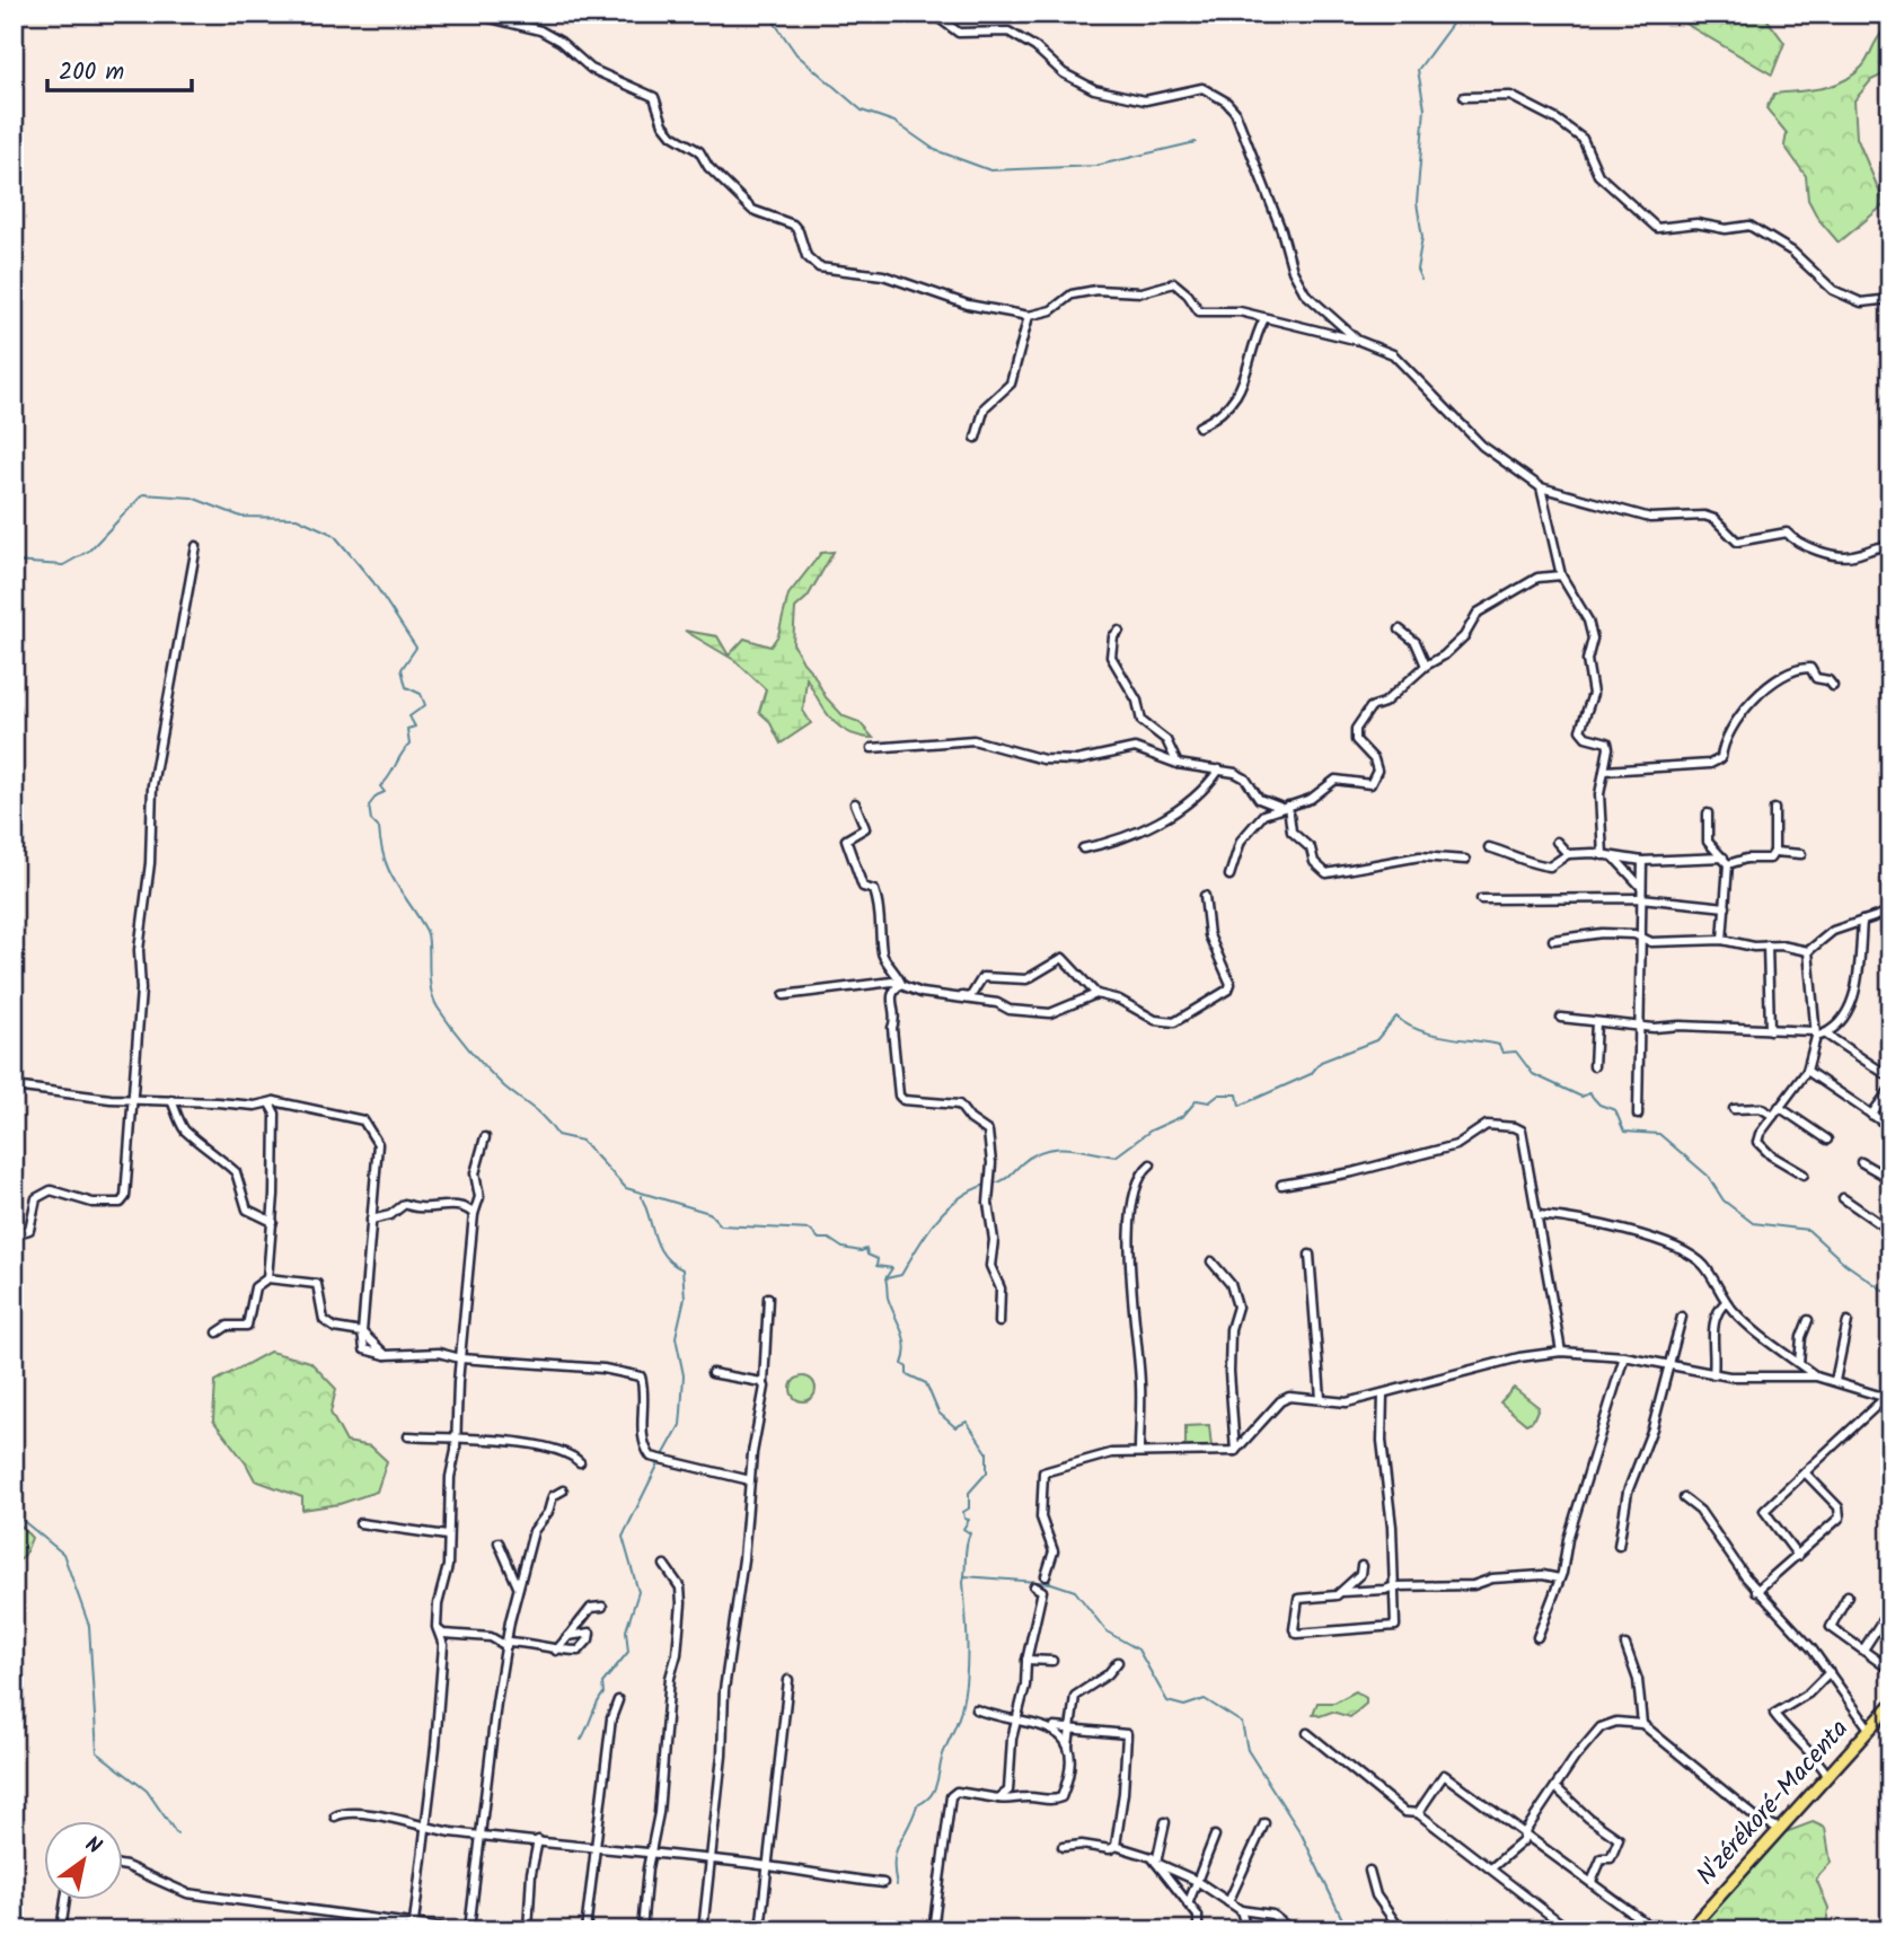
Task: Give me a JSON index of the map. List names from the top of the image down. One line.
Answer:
{"streets":{"highway":["N'zérékoré-Macenta"]},"scale_bar":"200 m","north":"top right"}
